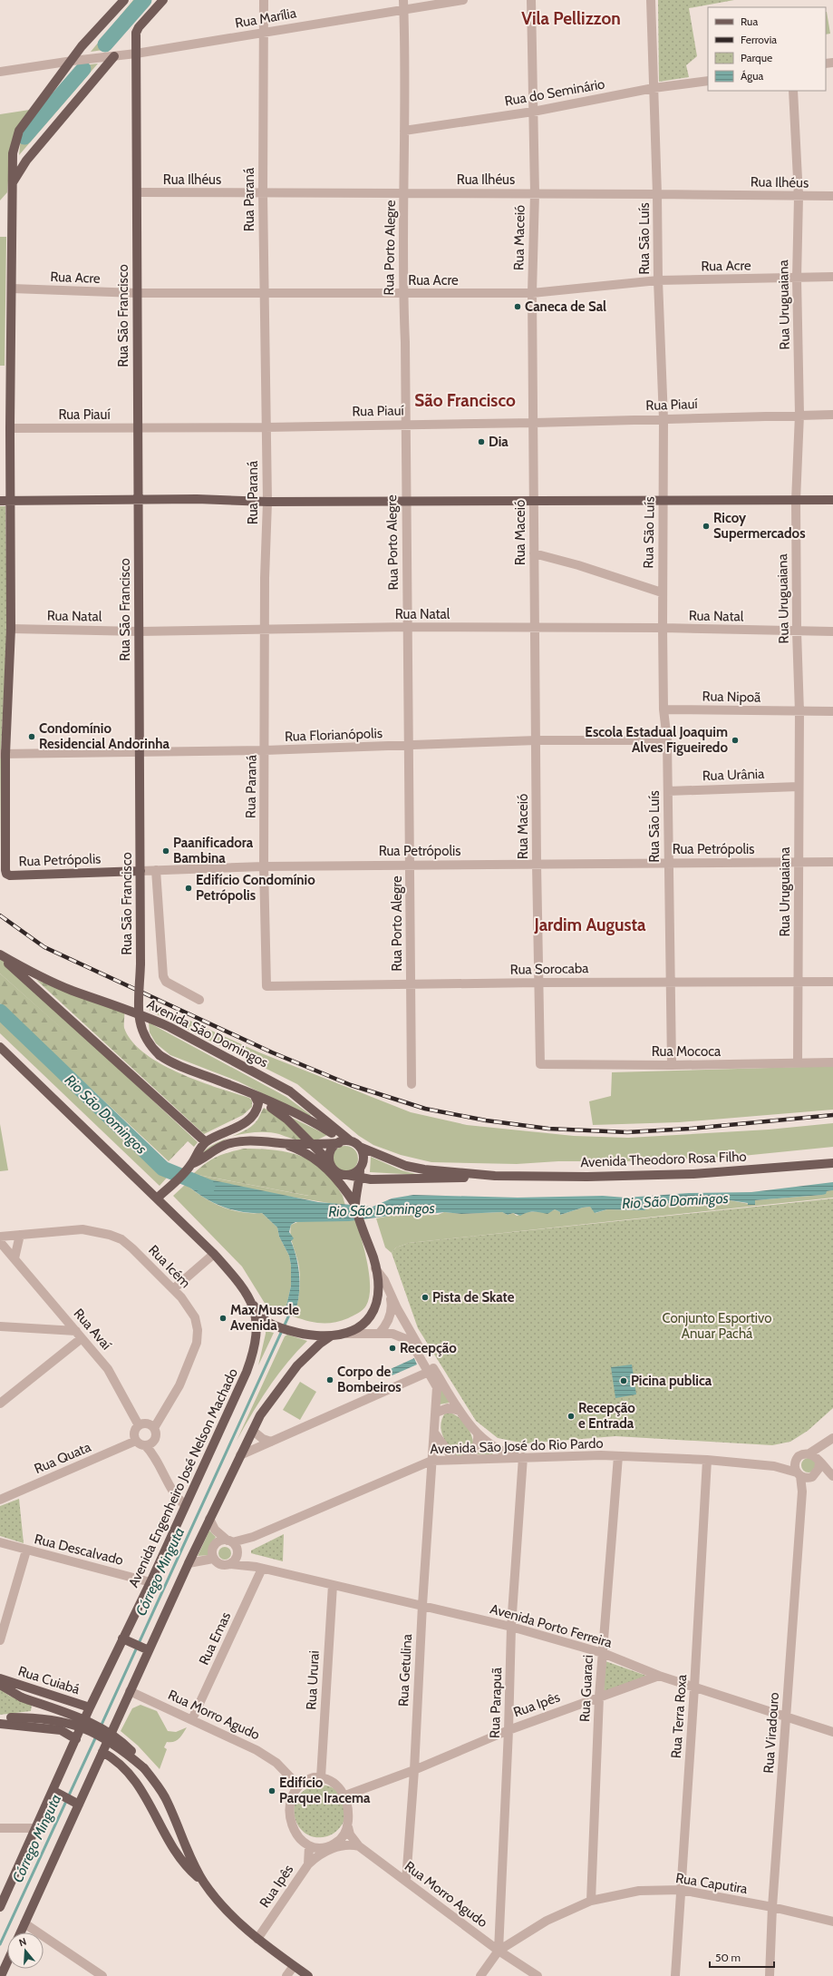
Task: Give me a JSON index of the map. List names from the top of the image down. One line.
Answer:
{"streets":{"main road":["Rua São Francisco","Rua Petrópolis","Avenida São Domingos","Avenida Theodoro Rosa Filho","Avenida Engenheiro José Nelson Machado","Rua Cuiabá"],"street":["Rua Marília","Rua do Seminário","Rua Ilhéus","Rua Paraná","Rua Maceió","Rua São Luís","Rua Porto Alegre","Rua Acre","Rua Uruguaiana","Rua Piauí","Rua Natal","Rua Nipoã","Rua Florianópolis","Rua Urânia","Rua Sorocaba","Rua Mococa","Rua Icém","Rua Avaí","Avenida São José do Rio Pardo","Rua Quata","Rua Descalvado","Avenida Porto Ferreira","Rua Emas","Rua Getulina","Rua Ururai","Rua Guaraci","Rua Parapuã","Rua Ipês","Rua Morro Agudo","Rua Terra Roxa","Rua Viradouro","Rua Caputira"]},"crossings":[["Rua Marília","Rua Paraná"],["Rua Marília","Rua Porto Alegre"],["Rua Marília","Rua São Francisco"],["Rua do Seminário","Rua Maceió"],["Rua do Seminário","Rua São Luís"],["Rua do Seminário","Rua Porto Alegre"],["Rua Ilhéus","Rua Paraná"],["Rua Ilhéus","Rua Maceió"],["Rua Ilhéus","Rua São Luís"],["Rua Ilhéus","Rua Porto Alegre"],["Rua Ilhéus","Rua Uruguaiana"],["Rua Ilhéus","Rua São Francisco"],["Rua Paraná","Rua Acre"],["Rua Paraná","Rua Piauí"],["Rua Paraná","Rua Natal"],["Rua Paraná","Rua Florianópolis"],["Rua Paraná","Rua Petrópolis"],["Rua Paraná","Rua Sorocaba"],["Rua Maceió","Rua Acre"],["Rua Maceió","Rua Piauí"],["Rua Maceió","Rua Natal"],["Rua Maceió","Rua Florianópolis"],["Rua Maceió","Rua Petrópolis"],["Rua Maceió","Rua Sorocaba"],["Rua Maceió","Rua Mococa"],["Rua São Luís","Rua Acre"],["Rua São Luís","Rua Piauí"],["Rua São Luís","Rua Natal"],["Rua São Luís","Rua Nipoã"],["Rua São Luís","Rua Florianópolis"],["Rua São Luís","Rua Urânia"],["Rua São Luís","Rua Petrópolis"],["Rua São Luís","Rua Sorocaba"],["Rua São Luís","Rua Mococa"],["Rua Porto Alegre","Rua Acre"],["Rua Porto Alegre","Rua Piauí"],["Rua Porto Alegre","Rua Natal"],["Rua Porto Alegre","Rua Florianópolis"],["Rua Porto Alegre","Rua Petrópolis"],["Rua Porto Alegre","Rua Sorocaba"],["Rua Acre","Rua Uruguaiana"],["Rua Acre","Rua São Francisco"],["Rua Uruguaiana","Rua Piauí"],["Rua Uruguaiana","Rua Natal"],["Rua Uruguaiana","Rua Nipoã"],["Rua Uruguaiana","Rua Urânia"],["Rua Uruguaiana","Rua Petrópolis"],["Rua Uruguaiana","Rua Sorocaba"],["Rua Uruguaiana","Rua Mococa"],["Rua São Francisco","Rua Piauí"],["Rua São Francisco","Rua Natal"],["Rua São Francisco","Rua Florianópolis"],["Rua São Francisco","Rua Petrópolis"],["Rua São Francisco","Avenida São Domingos"],["Rua São Francisco","Avenida Theodoro Rosa Filho"],["Rua Florianópolis","Rua Petrópolis"],["Avenida São Domingos","Avenida Theodoro Rosa Filho"],["Rua Icém","Rua Avaí"],["Rua Icém","Rua Quata"],["Rua Avaí","Rua Quata"],["Avenida São José do Rio Pardo","Avenida Porto Ferreira"],["Avenida São José do Rio Pardo","Rua Getulina"],["Avenida São José do Rio Pardo","Rua Guaraci"],["Avenida São José do Rio Pardo","Rua Parapuã"],["Avenida São José do Rio Pardo","Rua Terra Roxa"],["Avenida São José do Rio Pardo","Rua Viradouro"],["Avenida Engenheiro José Nelson Machado","Rua Descalvado"],["Avenida Engenheiro José Nelson Machado","Rua Cuiabá"],["Avenida Porto Ferreira","Rua Emas"],["Avenida Porto Ferreira","Rua Getulina"],["Avenida Porto Ferreira","Rua Ururai"],["Avenida Porto Ferreira","Rua Guaraci"],["Avenida Porto Ferreira","Rua Parapuã"],["Avenida Porto Ferreira","Rua Ipês"],["Avenida Porto Ferreira","Rua Terra Roxa"],["Avenida Porto Ferreira","Rua Viradouro"],["Rua Emas","Rua Morro Agudo"],["Rua Getulina","Rua Ipês"],["Rua Getulina","Rua Morro Agudo"],["Rua Ururai","Rua Ipês"],["Rua Ururai","Rua Morro Agudo"],["Rua Guaraci","Rua Ipês"],["Rua Guaraci","Rua Caputira"],["Rua Parapuã","Rua Ipês"],["Rua Parapuã","Rua Morro Agudo"],["Rua Parapuã","Rua Caputira"],["Rua Ipês","Rua Morro Agudo"],["Rua Morro Agudo","Rua Caputira"],["Rua Terra Roxa","Rua Caputira"],["Rua Viradouro","Rua Caputira"]],"districts":["Vila Pellizzon","São Francisco","Jardim Augusta"],"water":["Rio São Domingos","Córrego Minguta"],"parks":["Conjunto Esportivo Anuar Pachá"],"places":["Caneca de Sal","Dia","Ricoy Supermercados","Condomínio Residencial Andorinha","Escola Estadual Joaquim Alves Figueiredo","Paanificadora Bambina","Edifício Condomínio Petrópolis","Pista de Skate","Max Muscle Avenida","Recepção","Corpo de Bombeiros","Picina publica","Recepção e Entrada","Edifício Parque Iracema"],"legend":["Rua","Ferrovia","Parque","Água"],"scale_bar":"50 m","north":"top"}
